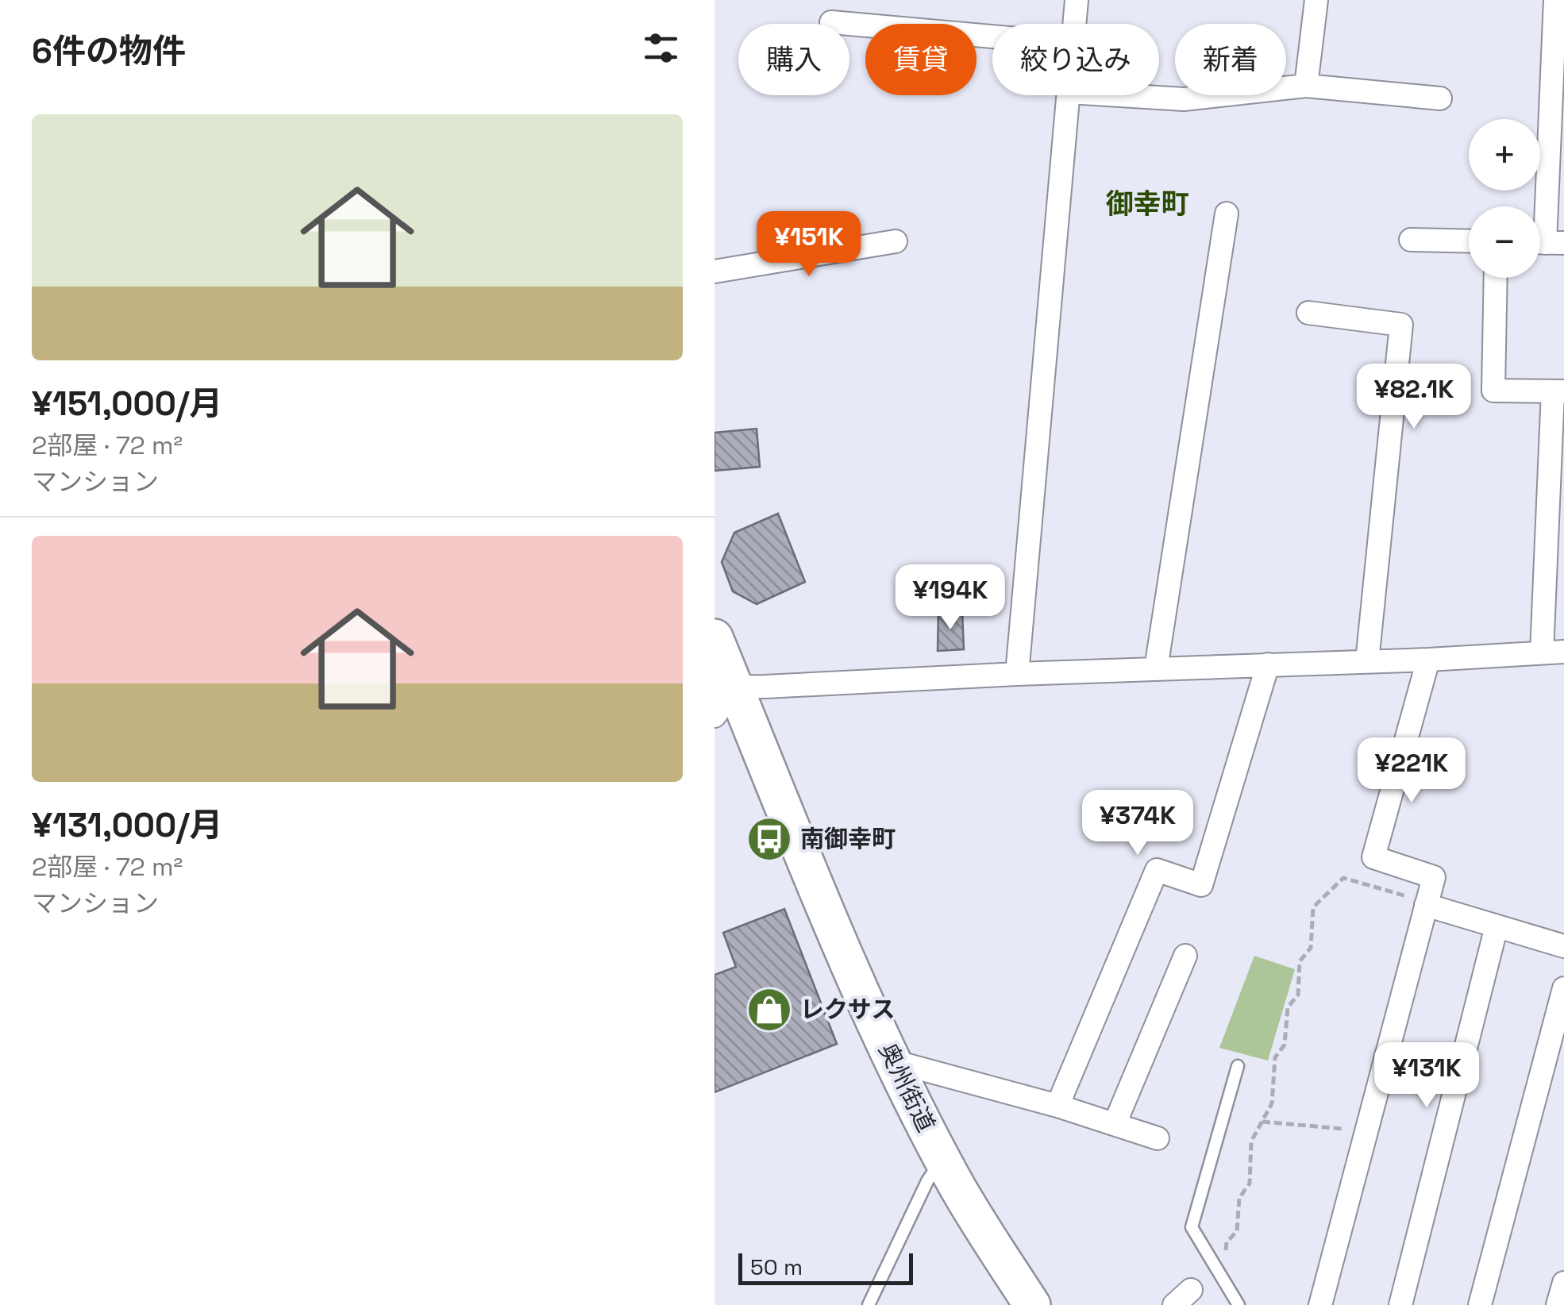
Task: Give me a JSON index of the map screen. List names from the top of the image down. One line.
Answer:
{"streets":{"highway":["奥州街道"]},"districts":["御幸町"],"places":{"bus stop":["南御幸町"],"shop":["レクサス"]},"scale_bar":"50 m","page":{"heading":"6件の物件","chip":["購入","賃貸","絞り込み","新着"],"list":[{"name":"¥151,000/月","note":"2部屋 · 72 m² · マンション"},{"name":"¥131,000/月","note":"2部屋 · 72 m² · マンション"}],"map_buttons":["+","−"],"price":["¥151K","¥82.1K","¥194K","¥221K","¥374K","¥131K"],"scale":"50 m"}}
